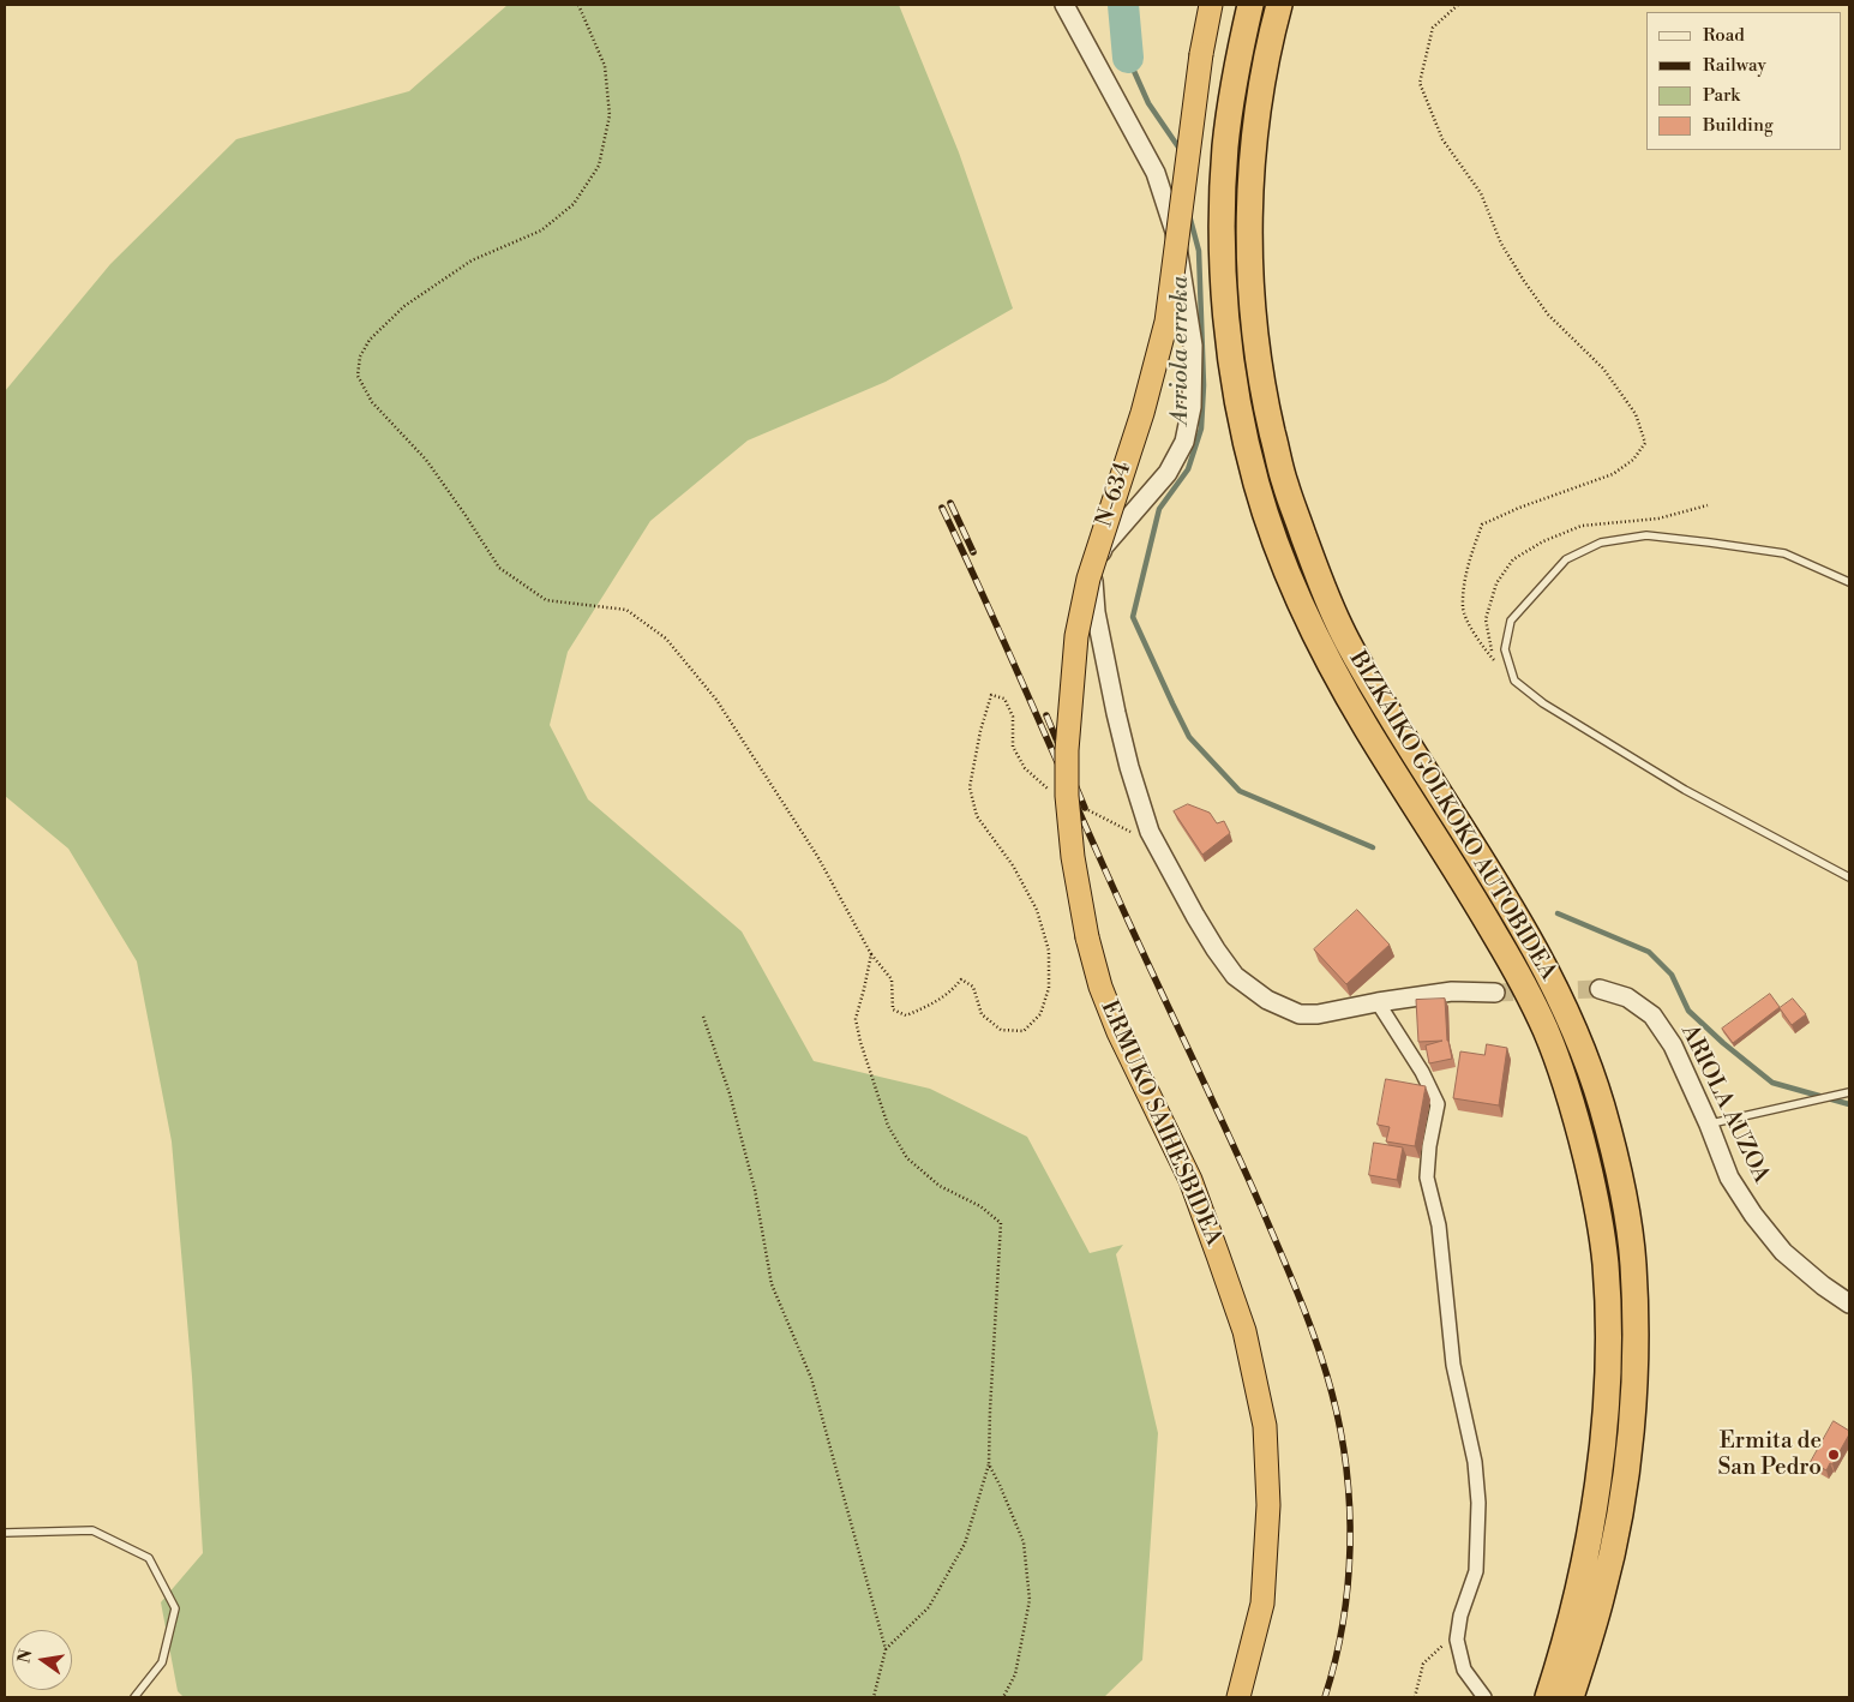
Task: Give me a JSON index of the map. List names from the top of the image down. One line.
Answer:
{"streets":{"highway":["N-634","BIZKAIKO GOLKOKO AUTOBIDEA","ERMUKO SAIHESBIDEA"],"street":["ARIOLA AUZOA"]},"crossings":[["N-634","ERMUKO SAIHESBIDEA"]],"water":["Arriola erreka"],"places":["Ermita de San Pedro"],"legend":["Road","Railway","Park","Building"],"north":"left"}
